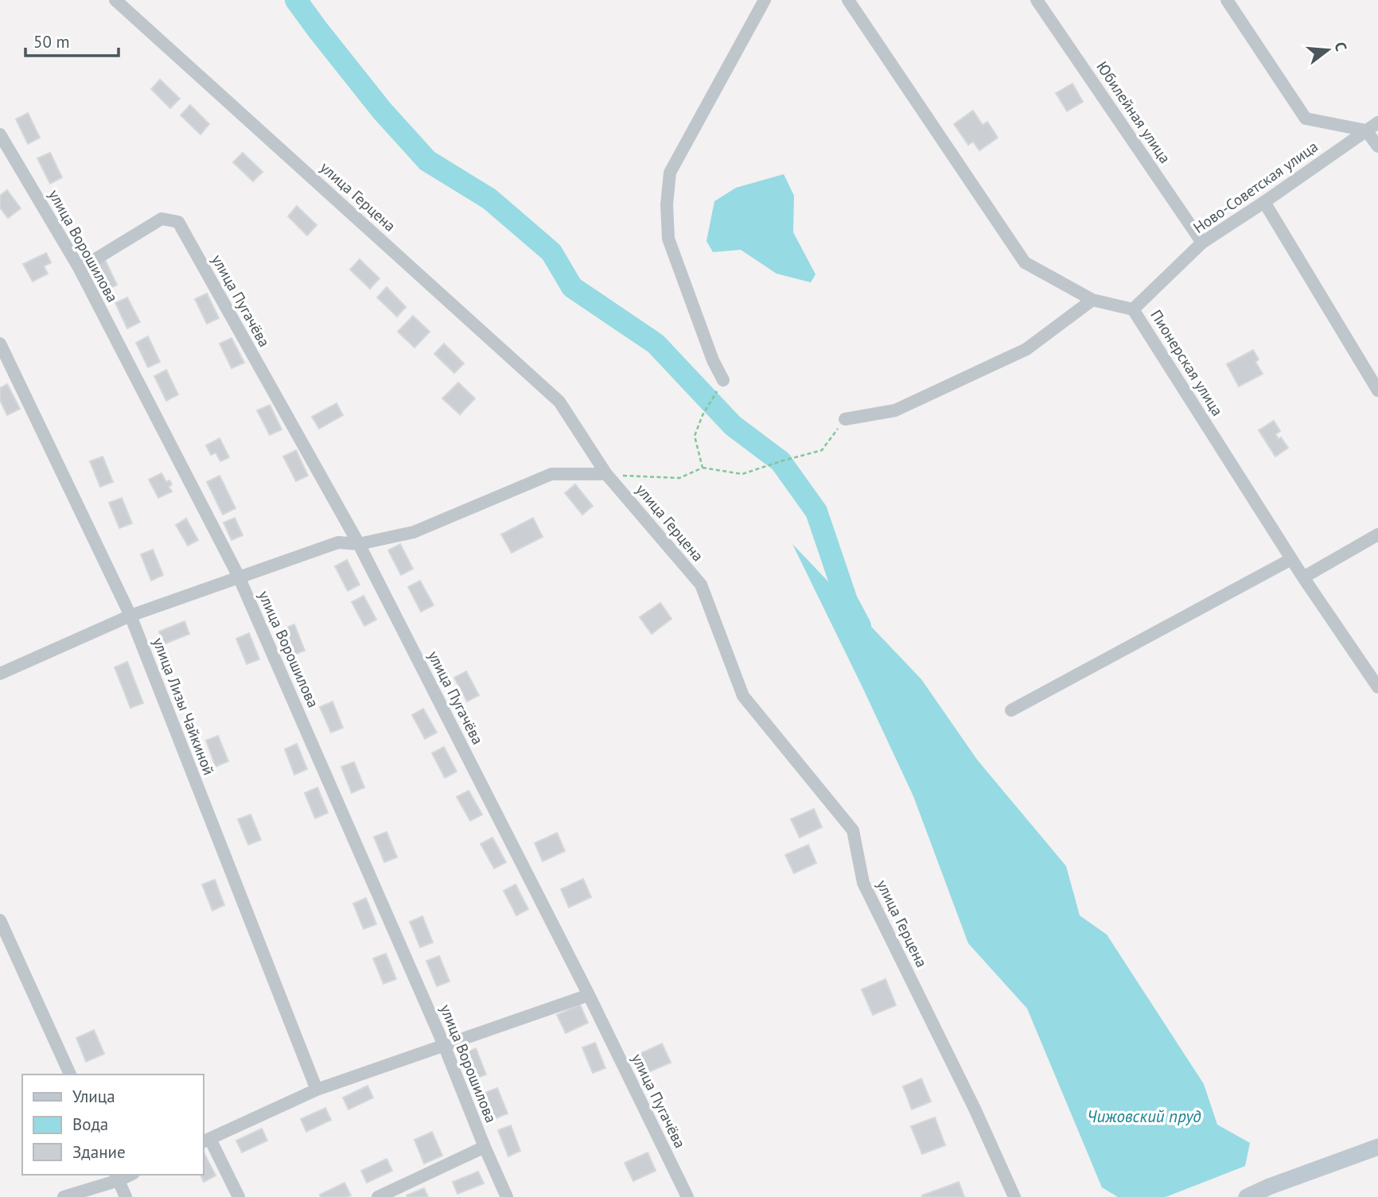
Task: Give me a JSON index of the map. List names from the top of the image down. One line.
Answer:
{"streets":{"street":["Юбилейная улица","Ново-Советская улица","улица Герцена","улица Ворошилова","улица Пугачёва","Пионерская улица","улица Лизы Чайкиной"]},"crossings":[["Юбилейная улица","Ново-Советская улица"],["Ново-Советская улица","Пионерская улица"],["улица Ворошилова","улица Пугачёва"]],"water":["Чижовский пруд"],"legend":["Улица","Вода","Здание"],"scale_bar":"50 m","north":"right"}
